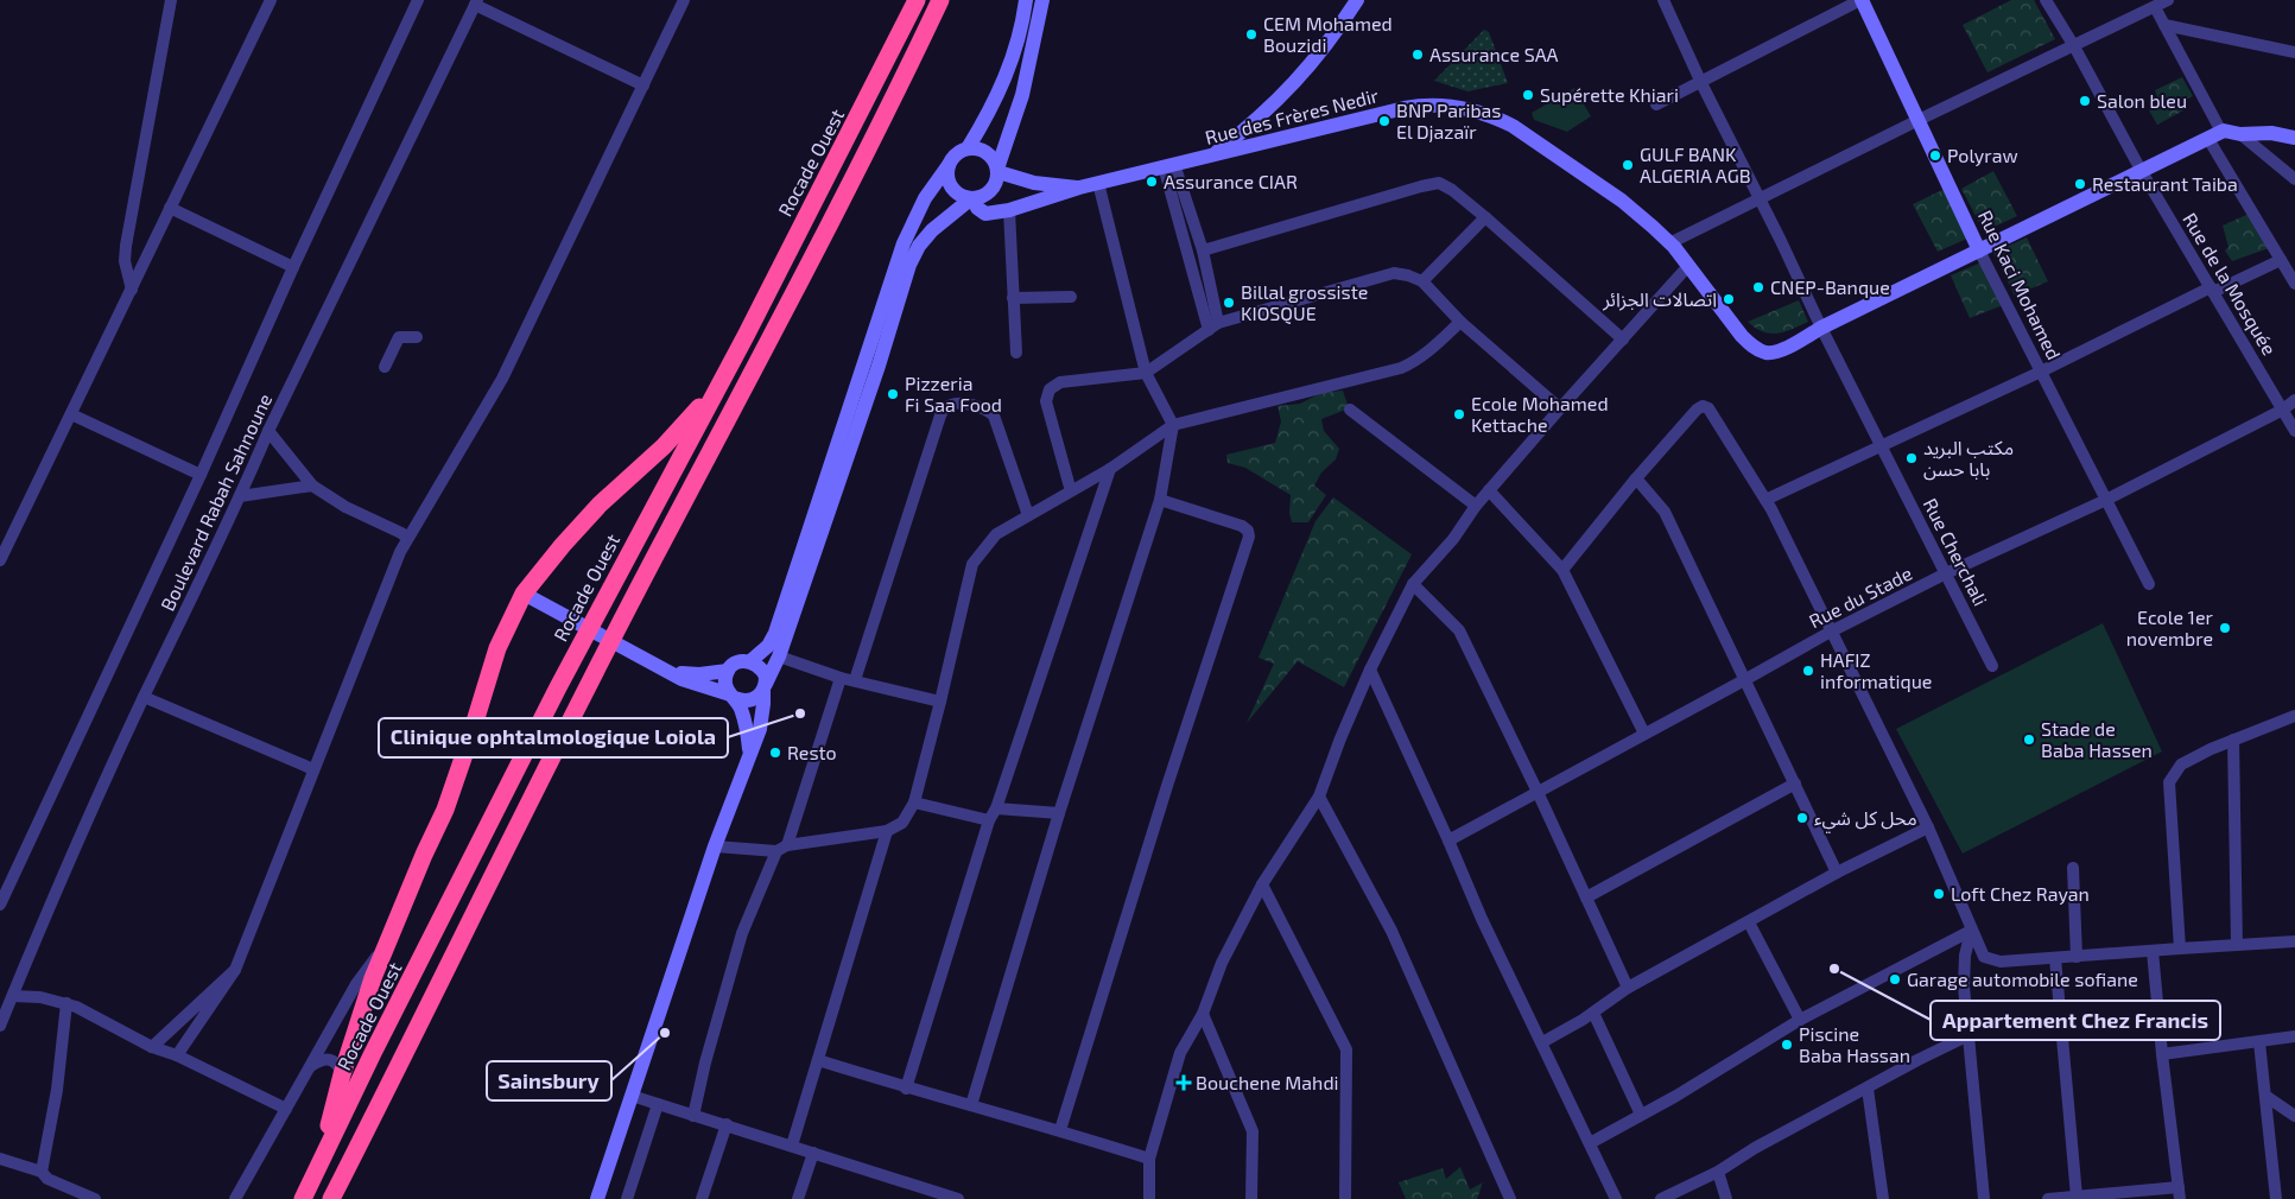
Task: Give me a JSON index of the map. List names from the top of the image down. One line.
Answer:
{"streets":{"highway":["Rocade Ouest"],"street":["Rue des Frères Nedir","Rue de la Mosquée","Rue Kaci Mohamed","Boulevard Rabah Sahnoune","Rue Cherchali","Rue du Stade"]},"crossings":[["Rue des Frères Nedir","Rue de la Mosquée"],["Rue des Frères Nedir","Rue Kaci Mohamed"],["Rue des Frères Nedir","Rue Cherchali"],["Rue de la Mosquée","Rue du Stade"],["Rue Kaci Mohamed","Rue du Stade"],["Rue Cherchali","Rue du Stade"]],"places":{"other":["CEM Mohamed Bouzidi","Assurance SAA","Supérette Khiari","Salon bleu","BNP Paribas El Djazaïr","Polyraw","GULF BANK ALGERIA AGB","Assurance CIAR","Restaurant Taiba","CNEP-Banque","اتصالات الجزائر","Billal grossiste KIOSQUE","Pizzeria Fi Saa Food","Ecole Mohamed Kettache","مكتب البريد بابا حسن","Ecole 1er novembre","HAFIZ informatique","Clinique ophtalmologique Loiola","Stade de Baba Hassen","Resto","محل كل شيء","Loft Chez Rayan","Appartement Chez Francis","Garage automobile sofiane","Sainsbury","Piscine Baba Hassan"],"health":["Bouchene Mahdi"]}}
